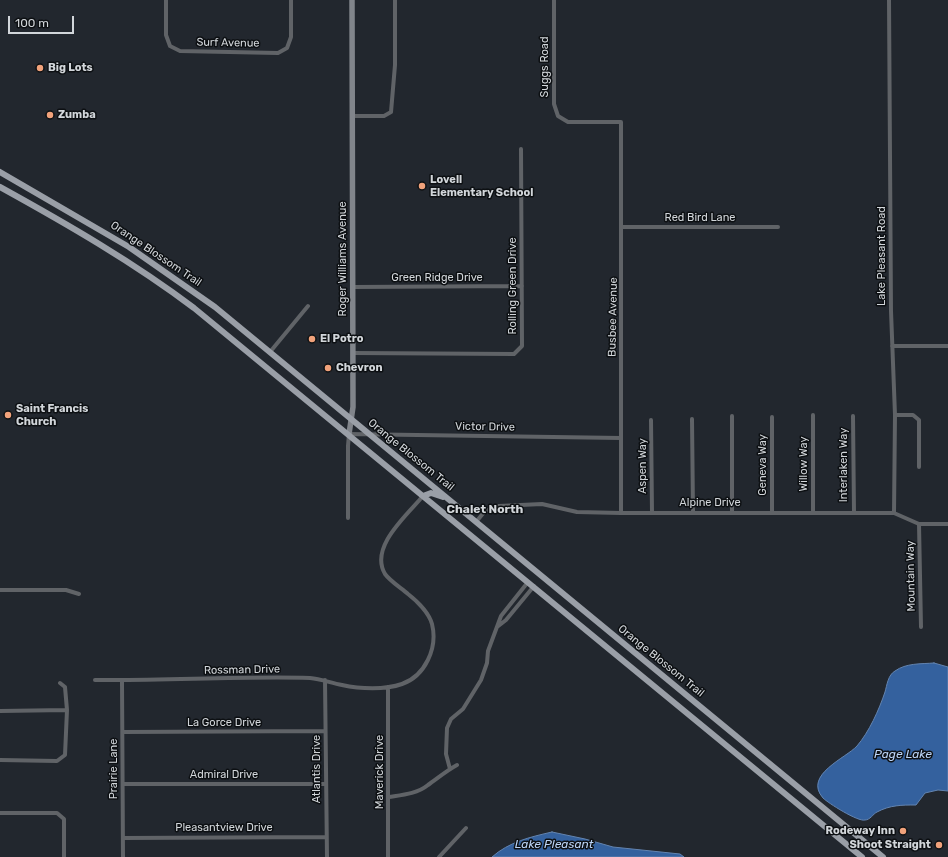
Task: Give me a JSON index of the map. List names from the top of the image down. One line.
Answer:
{"streets":{"main road":["Orange Blossom Trail"],"street":["Surf Avenue","Suggs Road","Red Bird Lane","Lake Pleasant Road","Roger Williams Avenue","Green Ridge Drive","Rolling Green Drive","Busbee Avenue","Victor Drive","Willow Way","Geneva Way","Interlaken Way","Aspen Way","Alpine Drive","Mountain Way","Rossman Drive","La Gorce Drive","Prairie Lane","Atlantis Drive","Maverick Drive","Admiral Drive","Pleasantview Drive"]},"crossings":[["Suggs Road","Busbee Avenue"],["Red Bird Lane","Busbee Avenue"],["Orange Blossom Trail","Roger Williams Avenue"],["Orange Blossom Trail","Victor Drive"],["Orange Blossom Trail","Alpine Drive"],["Orange Blossom Trail","Rossman Drive"],["Lake Pleasant Road","Alpine Drive"],["Roger Williams Avenue","Green Ridge Drive"],["Roger Williams Avenue","Rolling Green Drive"],["Roger Williams Avenue","Victor Drive"],["Green Ridge Drive","Rolling Green Drive"],["Busbee Avenue","Victor Drive"],["Busbee Avenue","Alpine Drive"],["Willow Way","Alpine Drive"],["Geneva Way","Alpine Drive"],["Interlaken Way","Alpine Drive"],["Aspen Way","Alpine Drive"],["Alpine Drive","Mountain Way"],["Rossman Drive","Prairie Lane"],["Rossman Drive","Atlantis Drive"],["Rossman Drive","Maverick Drive"],["La Gorce Drive","Prairie Lane"],["La Gorce Drive","Atlantis Drive"],["Prairie Lane","Admiral Drive"],["Prairie Lane","Pleasantview Drive"],["Atlantis Drive","Admiral Drive"],["Atlantis Drive","Pleasantview Drive"]],"districts":["Chalet North"],"water":["Page Lake","Lake Pleasant"],"places":["Big Lots","Zumba","Lovell Elementary School","El Potro","Chevron","Saint Francis Church","Rodeway Inn","Shoot Straight"],"scale_bar":"100 m"}
